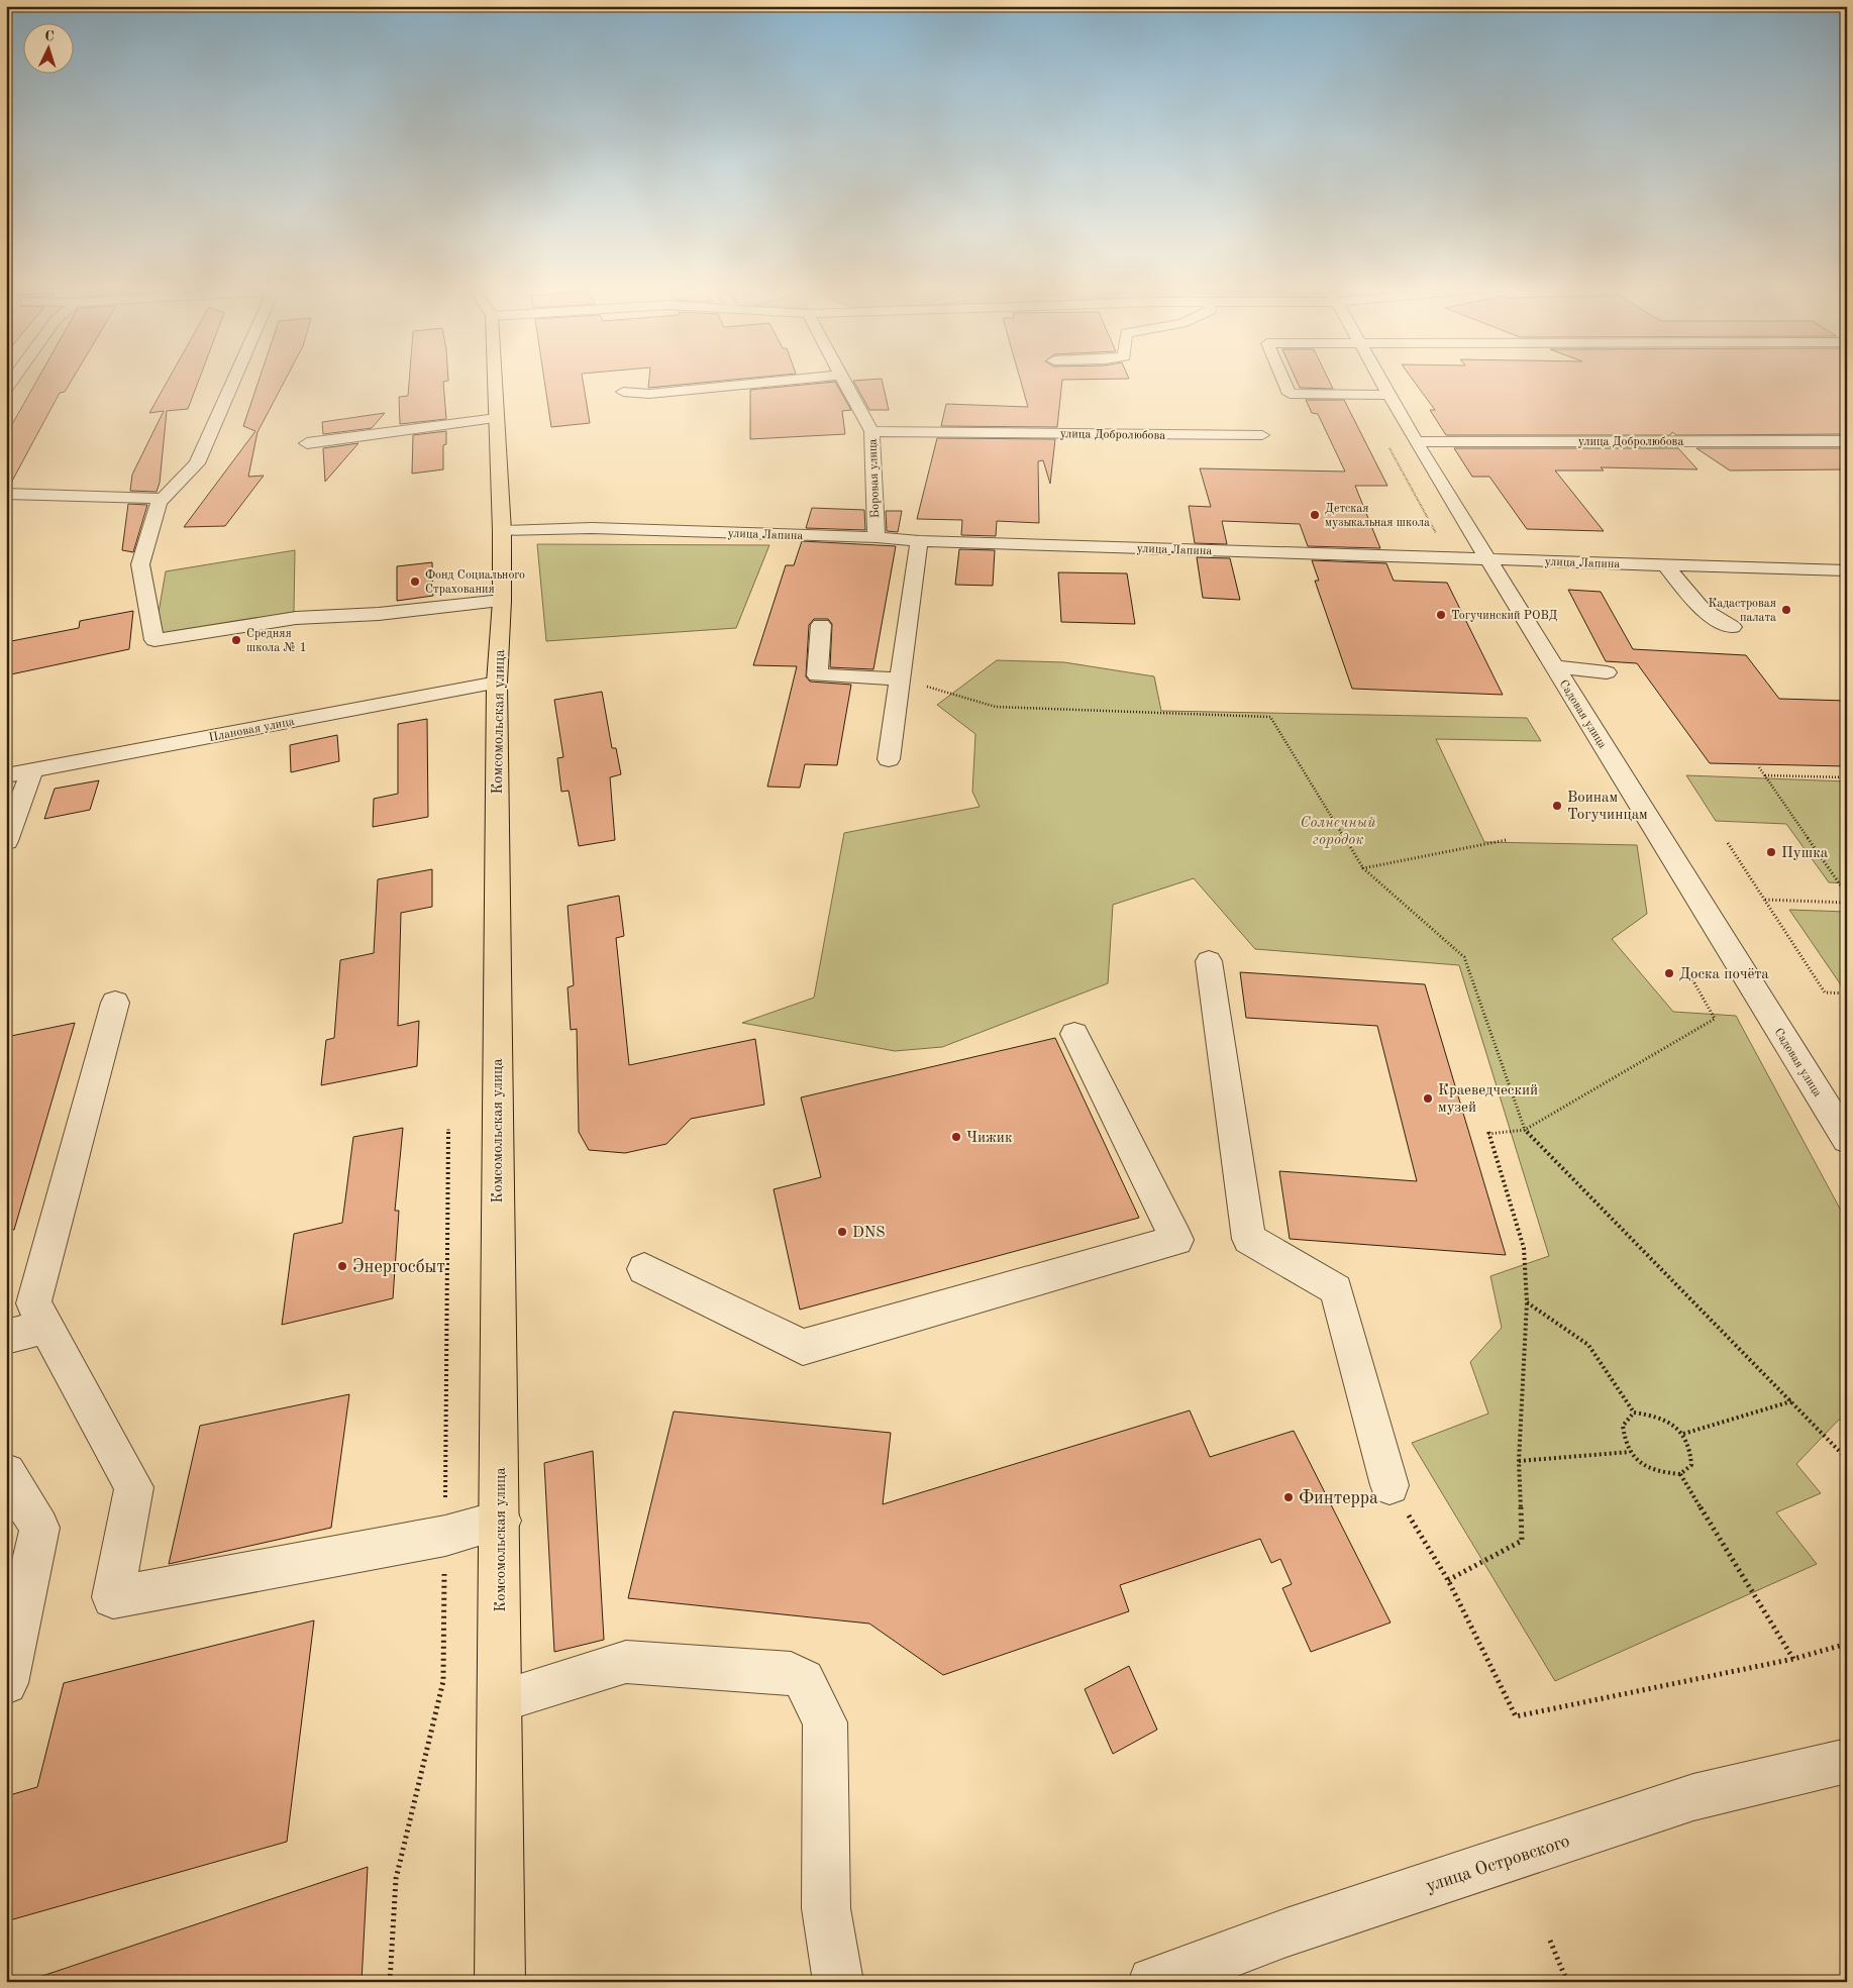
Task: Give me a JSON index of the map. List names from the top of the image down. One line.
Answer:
{"streets":{"main road":["Комсомольская улица"],"street":["улица Добролюбова","Боровая улица","улица Лапина","Садовая улица","Плановая улица","улица Островского"]},"crossings":[["улица Добролюбова","Боровая улица"],["улица Добролюбова","Садовая улица"],["Боровая улица","улица Лапина"],["улица Лапина","Садовая улица"],["улица Лапина","Комсомольская улица"],["Комсомольская улица","Плановая улица"]],"parks":["Солнечный городок"],"places":["Детская музыкальная школа","Фонд Социального Страхования","Кадастровая палата","Тогучинский РОВД","Средняя школа № 1","Воинам Тогучинцам","Пушка","Доска почёта","Краеведческий музей","Чижик","DNS","Энергосбыт","Финтерра"],"north":"top"}
